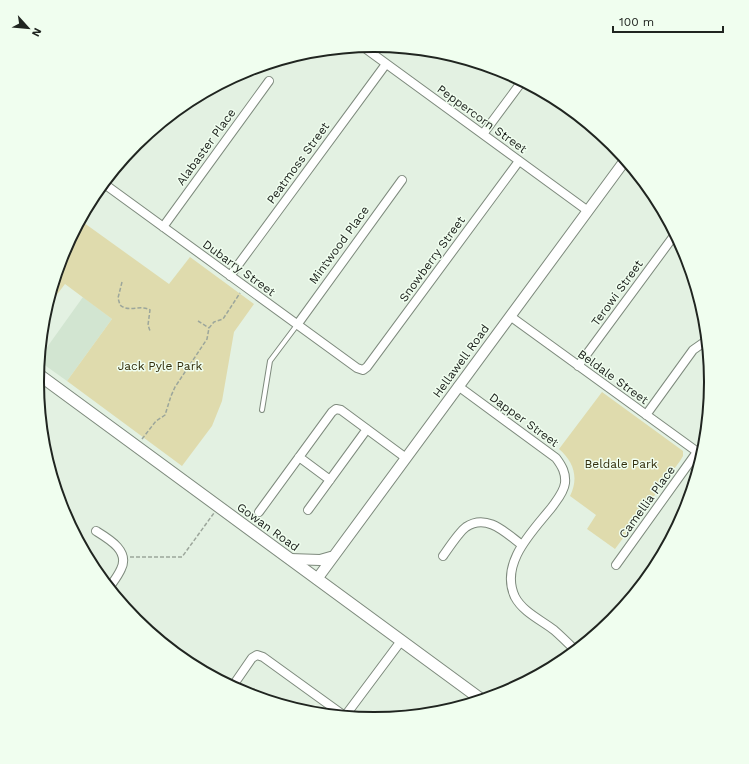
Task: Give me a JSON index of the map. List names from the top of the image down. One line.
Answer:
{"streets":{"main road":["Gowan Road"],"street":["Peppercorn Street","Alabaster Place","Peatmoss Street","Mintwood Place","Snowberry Street","Dubarry Street","Terowi Street","Hellawell Road","Beldale Street","Dapper Street","Camellia Place"]},"crossings":[["Peppercorn Street","Peatmoss Street"],["Peppercorn Street","Snowberry Street"],["Peppercorn Street","Hellawell Road"],["Alabaster Place","Dubarry Street"],["Peatmoss Street","Dubarry Street"],["Mintwood Place","Dubarry Street"],["Snowberry Street","Dubarry Street"],["Terowi Street","Beldale Street"],["Hellawell Road","Beldale Street"],["Hellawell Road","Dapper Street"],["Hellawell Road","Gowan Road"]],"parks":["Jack Pyle Park","Beldale Park"],"scale_bar":"100 m","north":"bottom right"}
